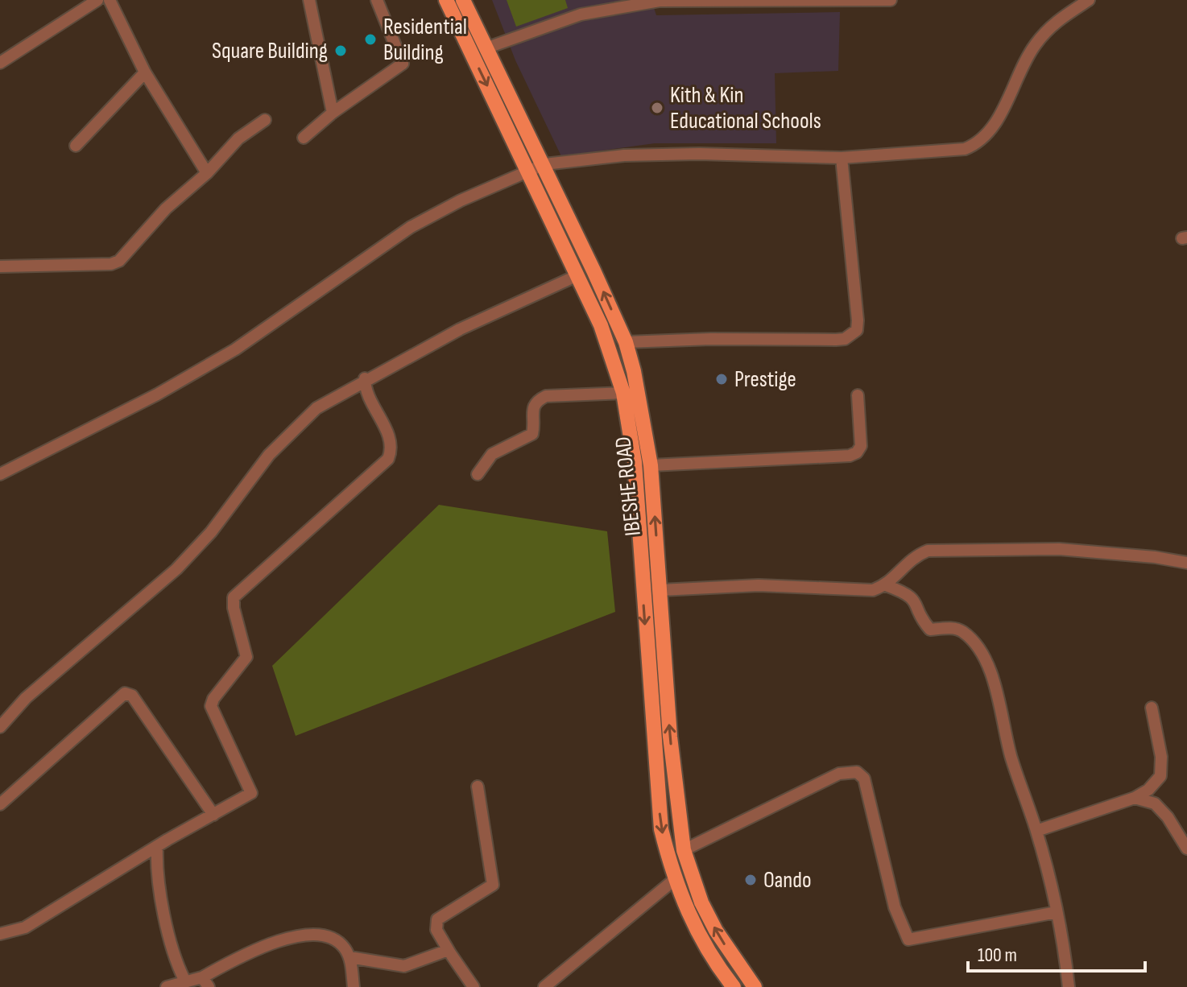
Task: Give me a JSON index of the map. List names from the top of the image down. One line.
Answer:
{"streets":{"main road":["IBESHE ROAD"]},"places":["Residential Building","Square Building","Kith & Kin Educational Schools","Prestige","Oando"],"scale_bar":"100 m"}
